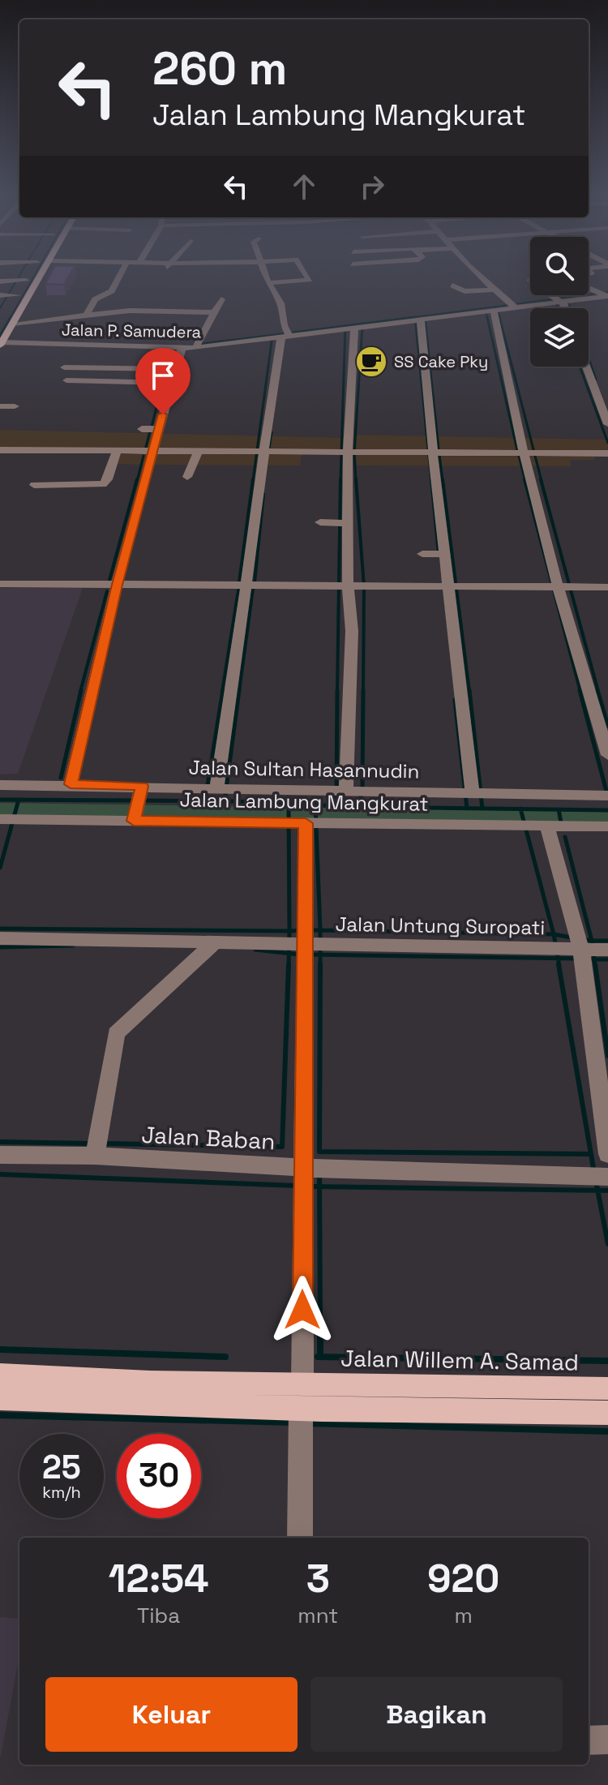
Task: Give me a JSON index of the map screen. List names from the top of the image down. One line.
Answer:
{"streets":{"main road":["Jalan Willem A. Samad"],"street":["Jalan P. Samudera","Jalan Sultan Hasannudin","Jalan Lambung Mangkurat","Jalan Untung Suropati","Jalan Baban"]},"crossings":[["Jalan Sultan Hasannudin","Jalan Lambung Mangkurat"]],"places":{"cafe":["SS Cake Pky"]},"page":{"turn":["260 m","Jalan Lambung Mangkurat"],"speed":"25 km/h","limit":"30","eta":["12:54","Tiba","3","mnt","920","m"],"buttons":["Keluar","Bagikan"]}}
